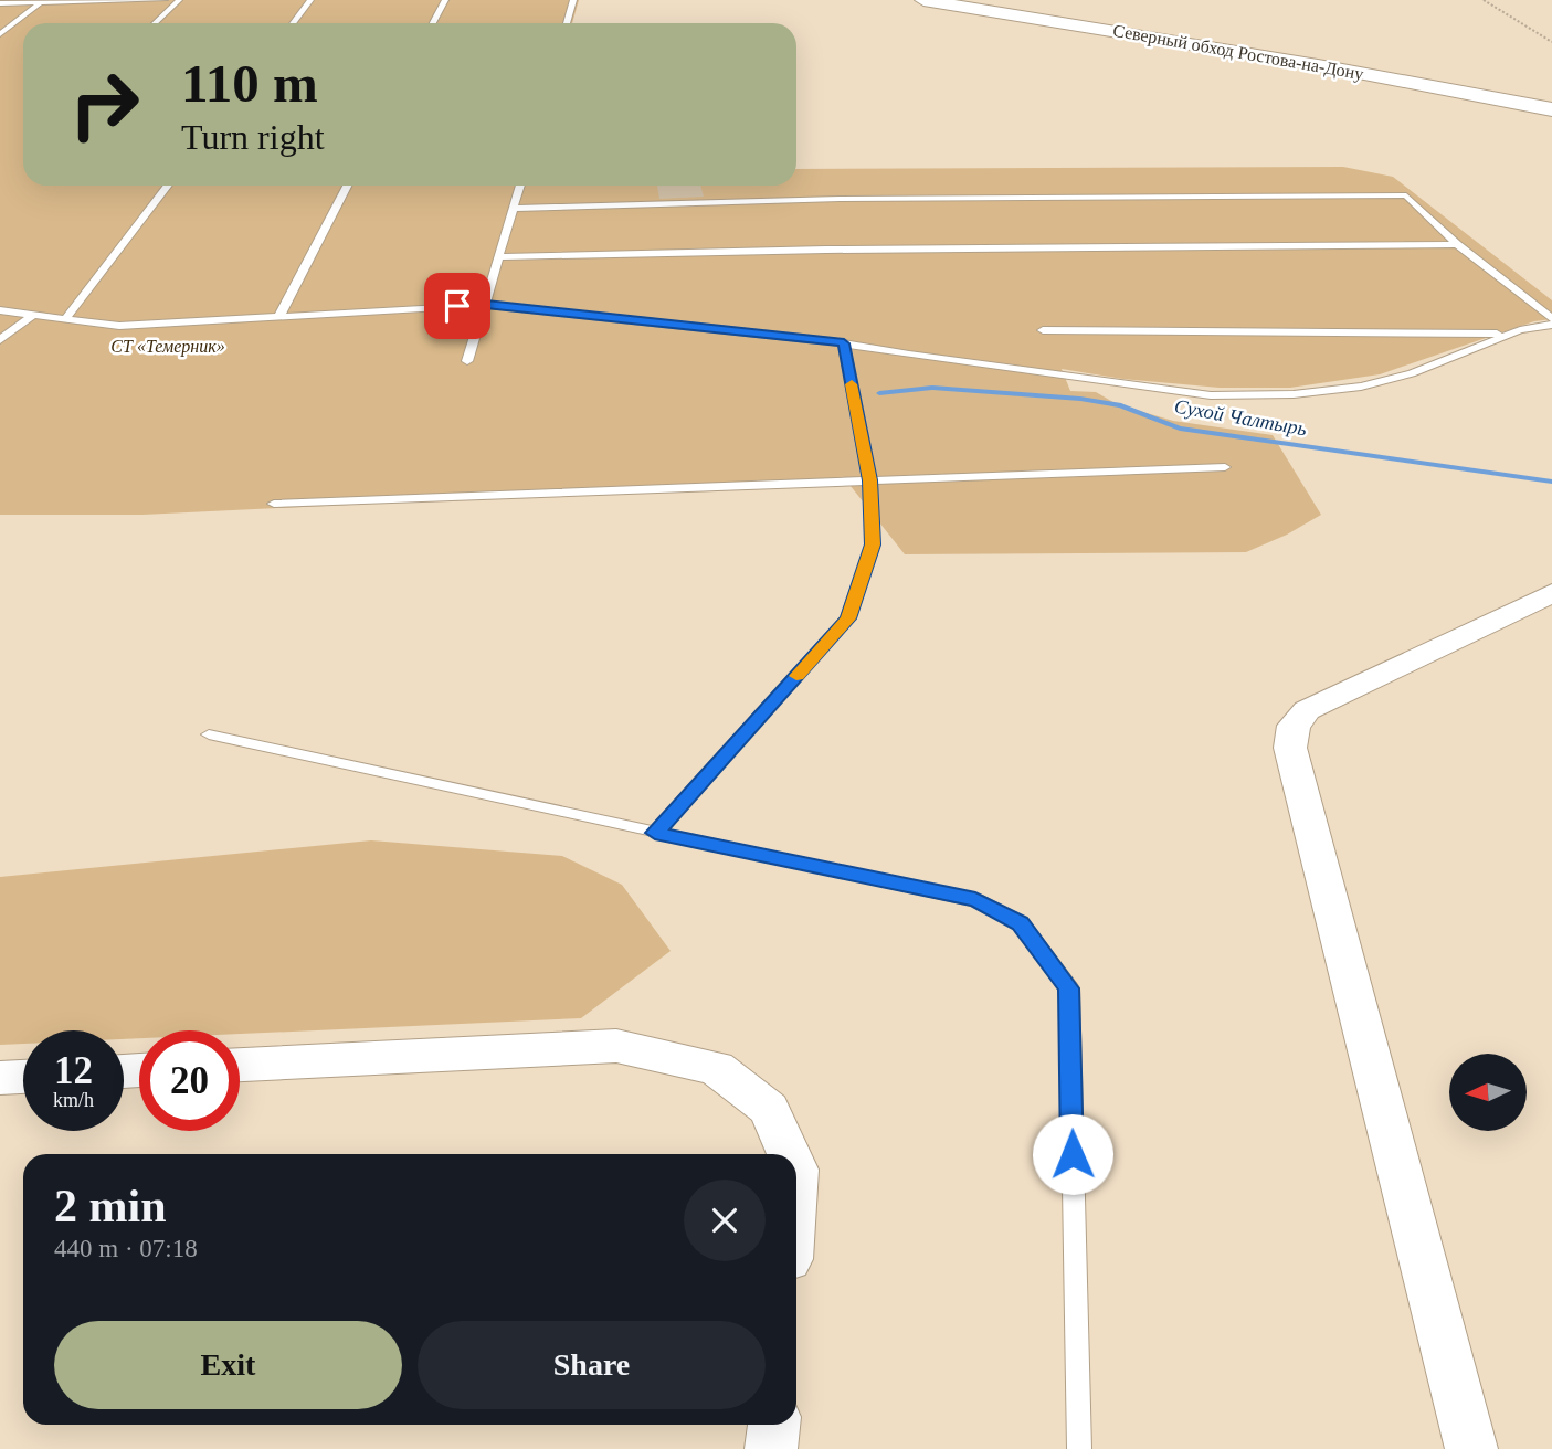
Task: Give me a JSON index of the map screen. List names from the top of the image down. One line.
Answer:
{"streets":{"highway":["Северный обход Ростова-на-Дону"]},"water":["Сухой Чалтырь"],"parks":["СТ «Темерник»"],"north":"left","page":{"turn":["110 m","Turn right"],"speed":"12 km/h","limit":"20","heading":["2 min","440 m · 07:18"],"buttons":["Exit","Share"]}}
